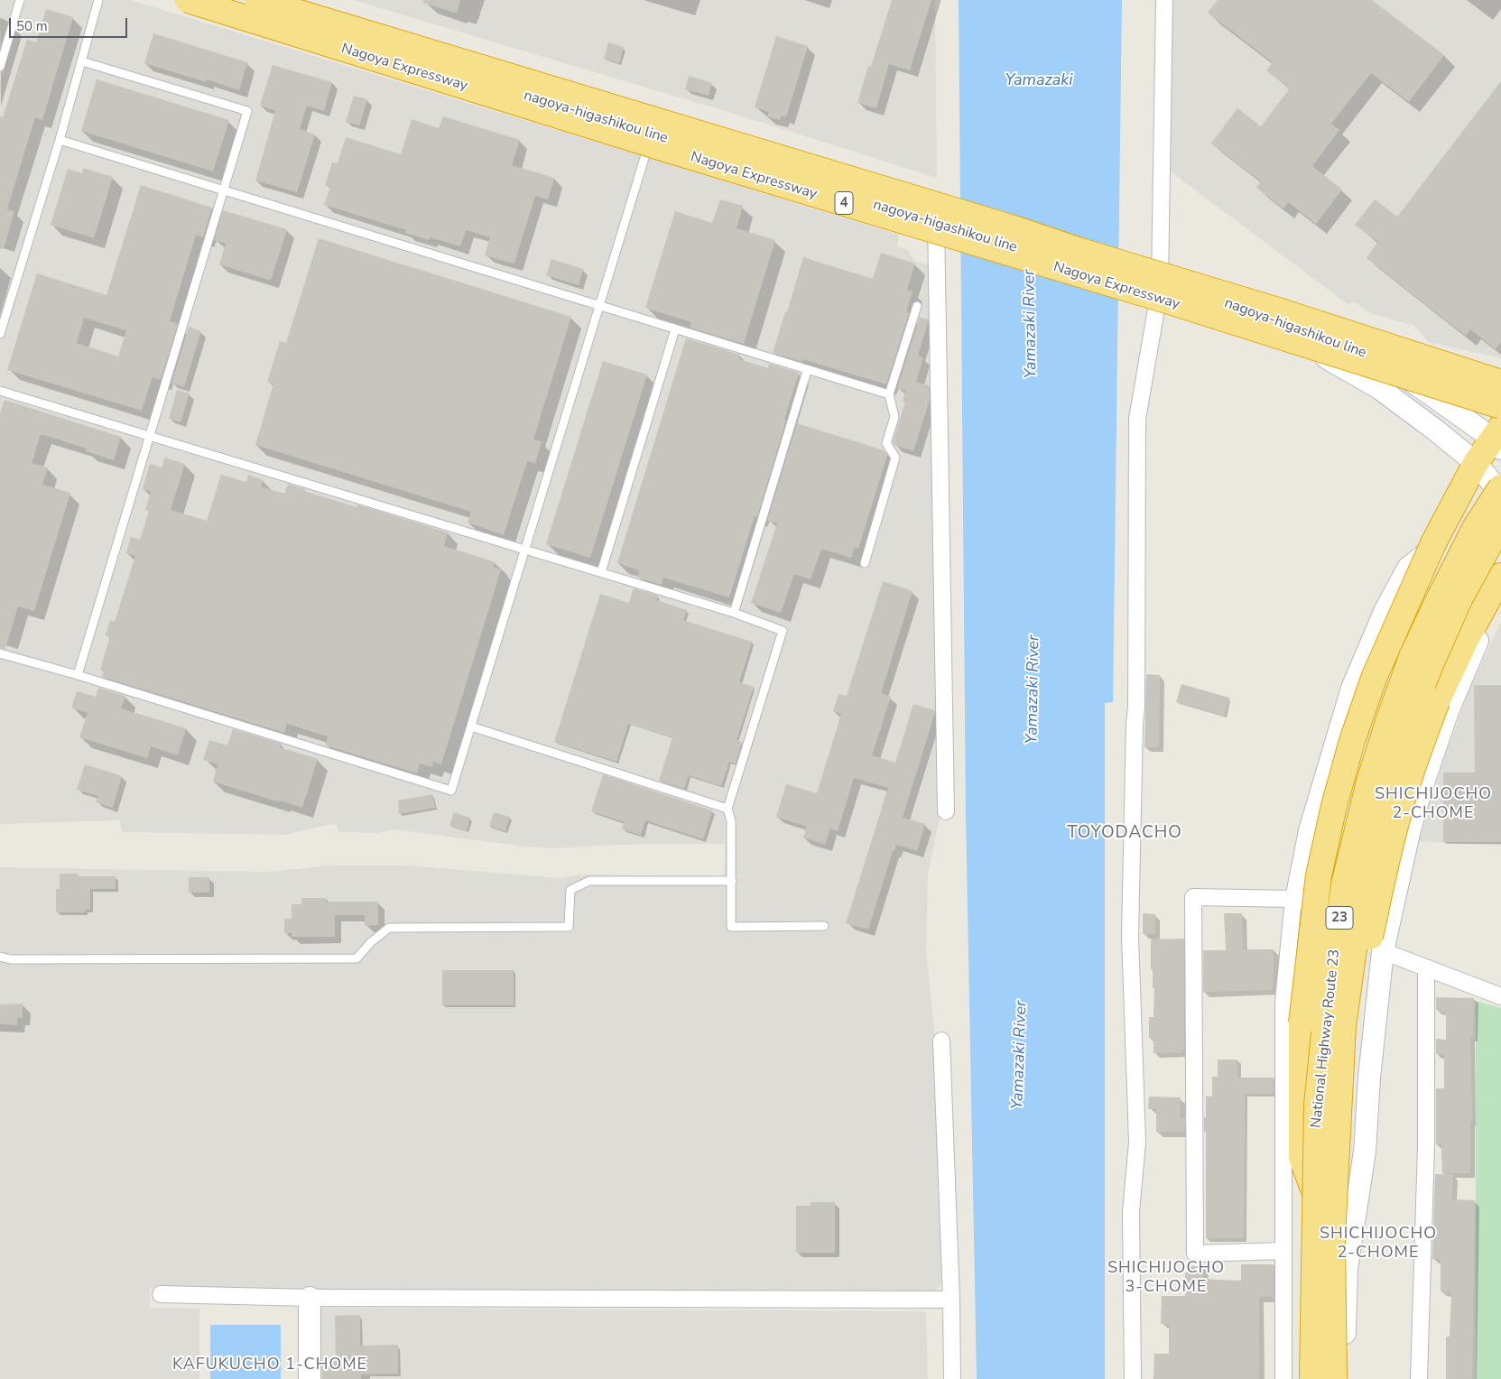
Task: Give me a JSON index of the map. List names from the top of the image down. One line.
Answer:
{"streets":{"highway":["Nagoya Expressway","4","23","National Highway Route 23"],"main road":["nagoya-higashikou line"]},"districts":["SHICHIJOCHO 2-CHOME","TOYODACHO","SHICHIJOCHO 2-CHOME","SHICHIJOCHO 3-CHOME","KAFUKUCHO 1-CHOME"],"water":["Yamazaki","Yamazaki River"],"scale_bar":"50 m"}
